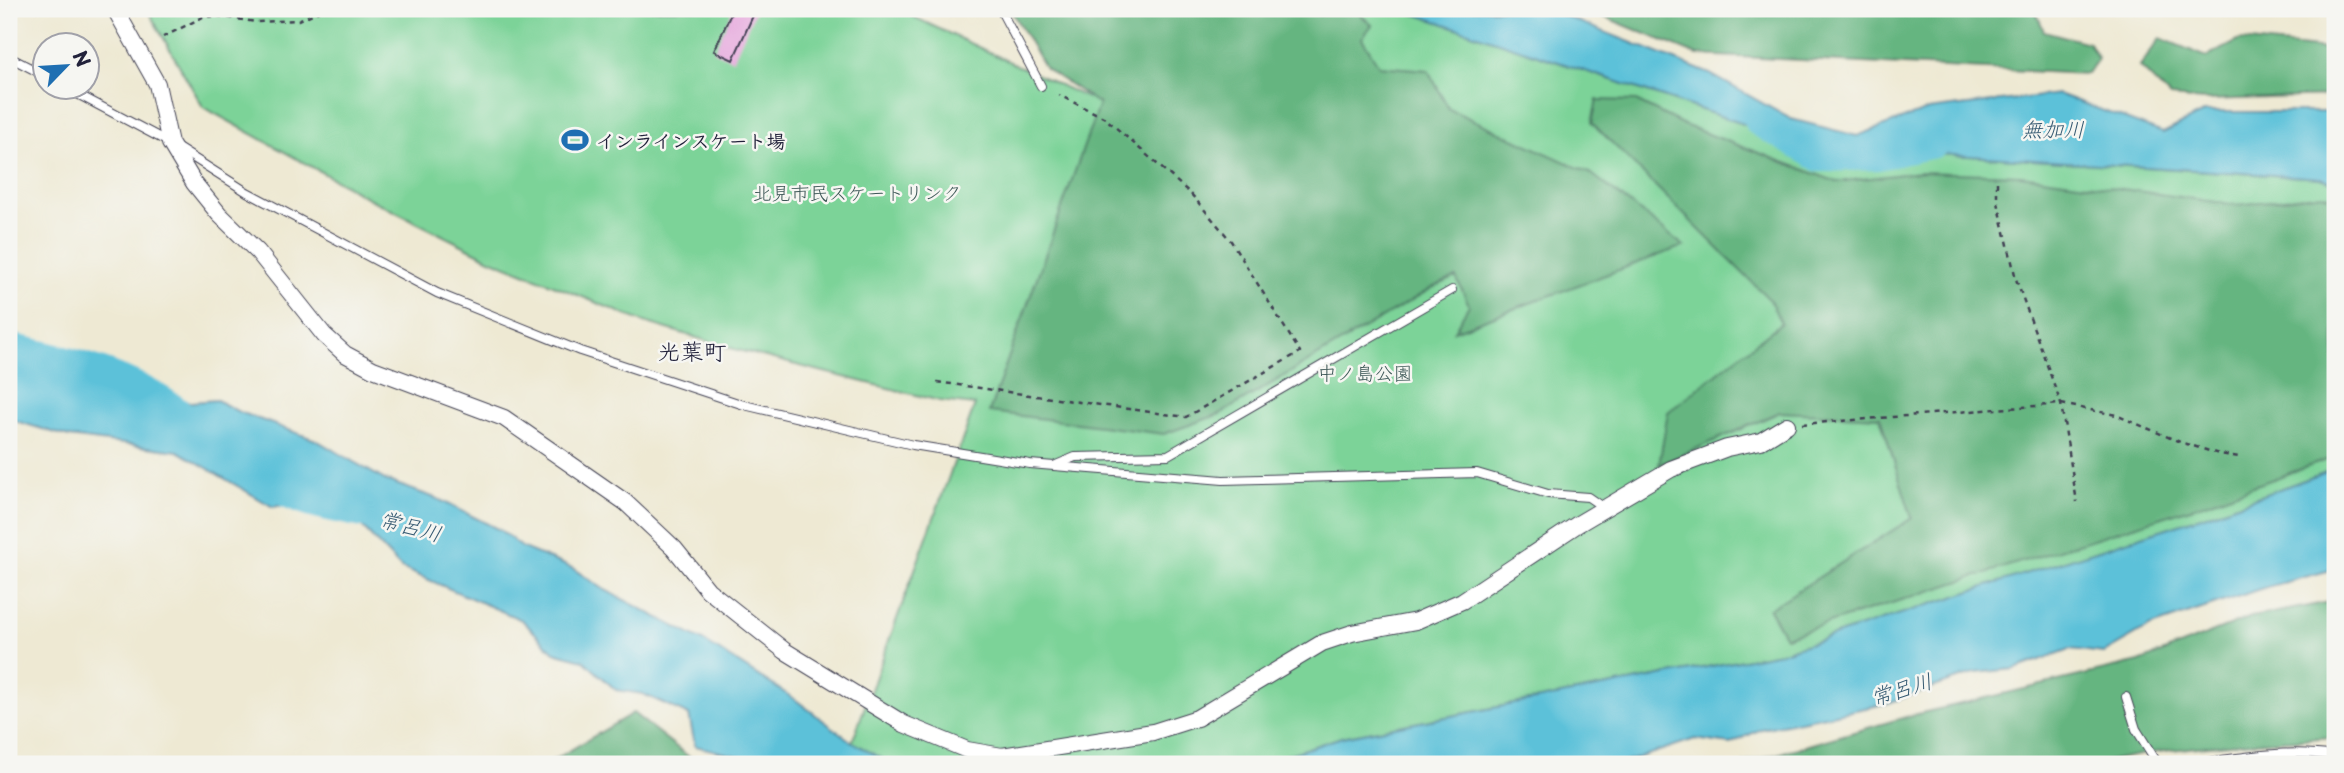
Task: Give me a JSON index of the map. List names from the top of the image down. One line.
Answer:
{"districts":["光葉町"],"water":["無加川","常呂川"],"parks":["北見市民スケートリンク","中ノ島公園"],"places":{"sports":["インラインスケート場"]},"north":"top right"}
